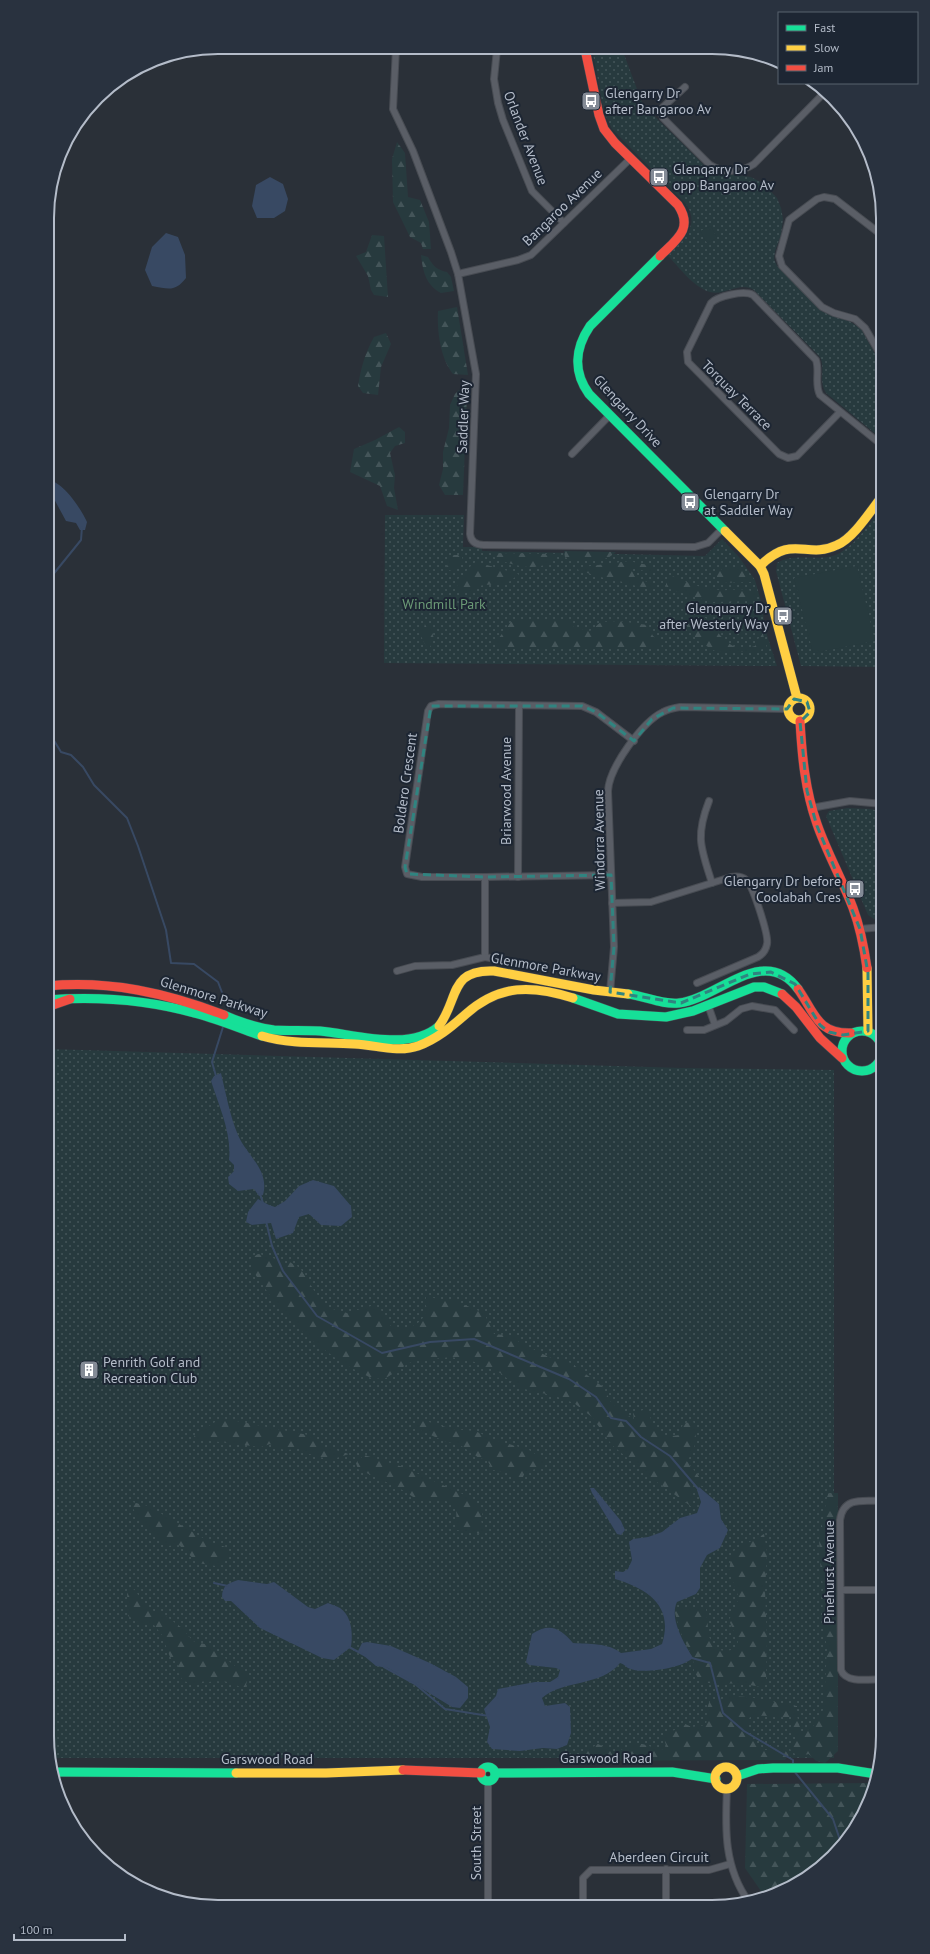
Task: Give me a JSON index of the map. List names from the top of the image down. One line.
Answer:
{"streets":{"main road":["Glengarry Drive","Glenmore Parkway","Garswood Road"],"street":["Orlander Avenue","Bangaroo Avenue","Torquay Terrace","Saddler Way","Boldero Crescent","Briarwood Avenue","Windorra Avenue","Pinehurst Avenue","South Street","Aberdeen Circuit"]},"crossings":[["Orlander Avenue","Bangaroo Avenue"],["Bangaroo Avenue","Glengarry Drive"],["Bangaroo Avenue","Saddler Way"],["Glengarry Drive","Saddler Way"],["Glengarry Drive","Windorra Avenue"],["Boldero Crescent","Briarwood Avenue"],["Boldero Crescent","Windorra Avenue"],["Windorra Avenue","Glenmore Parkway"],["Garswood Road","South Street"],["Garswood Road","Aberdeen Circuit"]],"parks":["Windmill Park"],"places":{"bus stop":["Glengarry Dr after Bangaroo Av","Glenqarry Dr opp Bangaroo Av","Glengarry Dr at Saddler Way","Glenquarry Dr after Westerly Way","Glengarry Dr before Coolabah Cres"],"building":["Penrith Golf and Recreation Club"]},"legend":["Fast","Slow","Jam"],"scale_bar":"100 m"}
